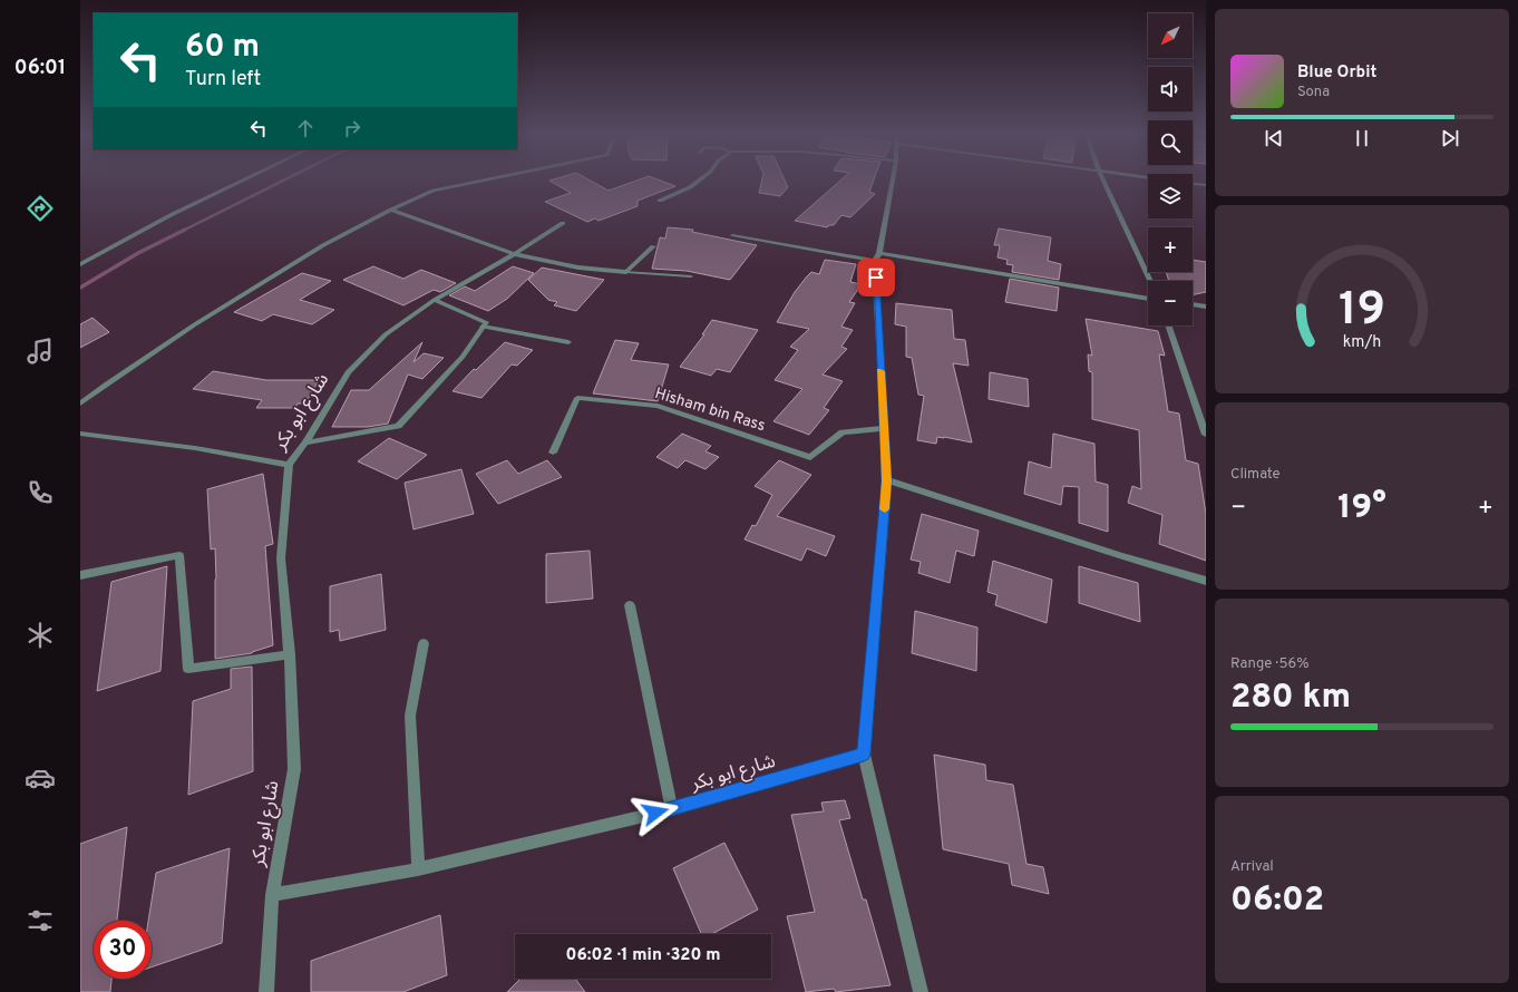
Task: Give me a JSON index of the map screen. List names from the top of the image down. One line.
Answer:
{"streets":{"street":["Hisham bin Rass","شارع ابو بكر"]},"north":"bottom left","page":{"tabs":"06:01","map_buttons":["+","−"],"turn":["60 m","Turn left"],"song":["Blue Orbit","Sona"],"tile":["Climate",["Range · 56%","280 km"],["Arrival","06:02"]],"heat":["−","19°","+"],"limit":"30","trip":"06:02 · 1 min · 320 m","gauge":["19","km/h"]}}
